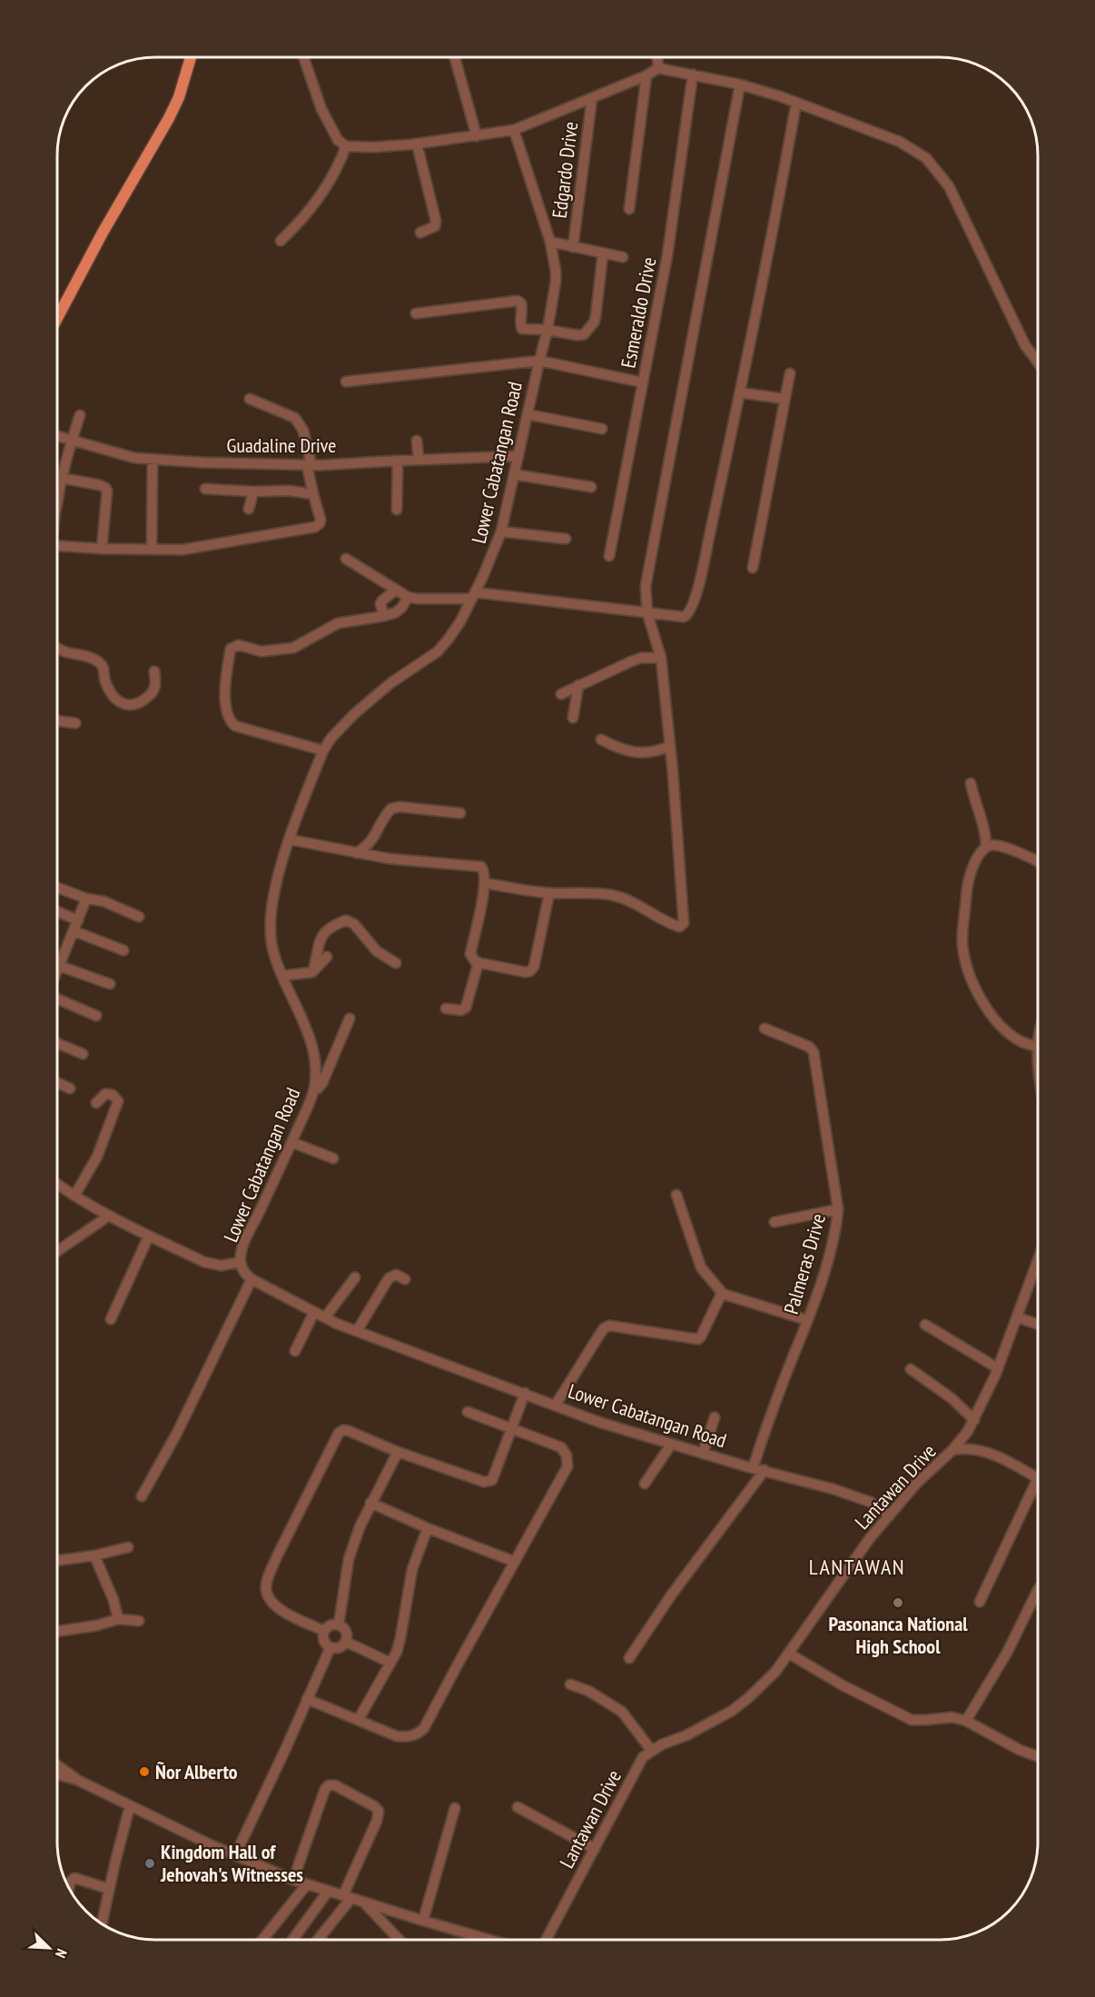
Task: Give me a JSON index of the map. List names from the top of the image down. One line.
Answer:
{"streets":{"street":["Edgardo Drive","Esmeraldo Drive","Guadaline Drive","Lower Cabatangan Road","Palmeras Drive","Lantawan Drive"]},"crossings":[["Guadaline Drive","Lower Cabatangan Road"],["Lower Cabatangan Road","Palmeras Drive"],["Lower Cabatangan Road","Lantawan Drive"]],"districts":["LANTAWAN"],"places":["Pasonanca National High School","Ñor Alberto","Kingdom Hall of Jehovah's Witnesses"],"north":"bottom right"}
